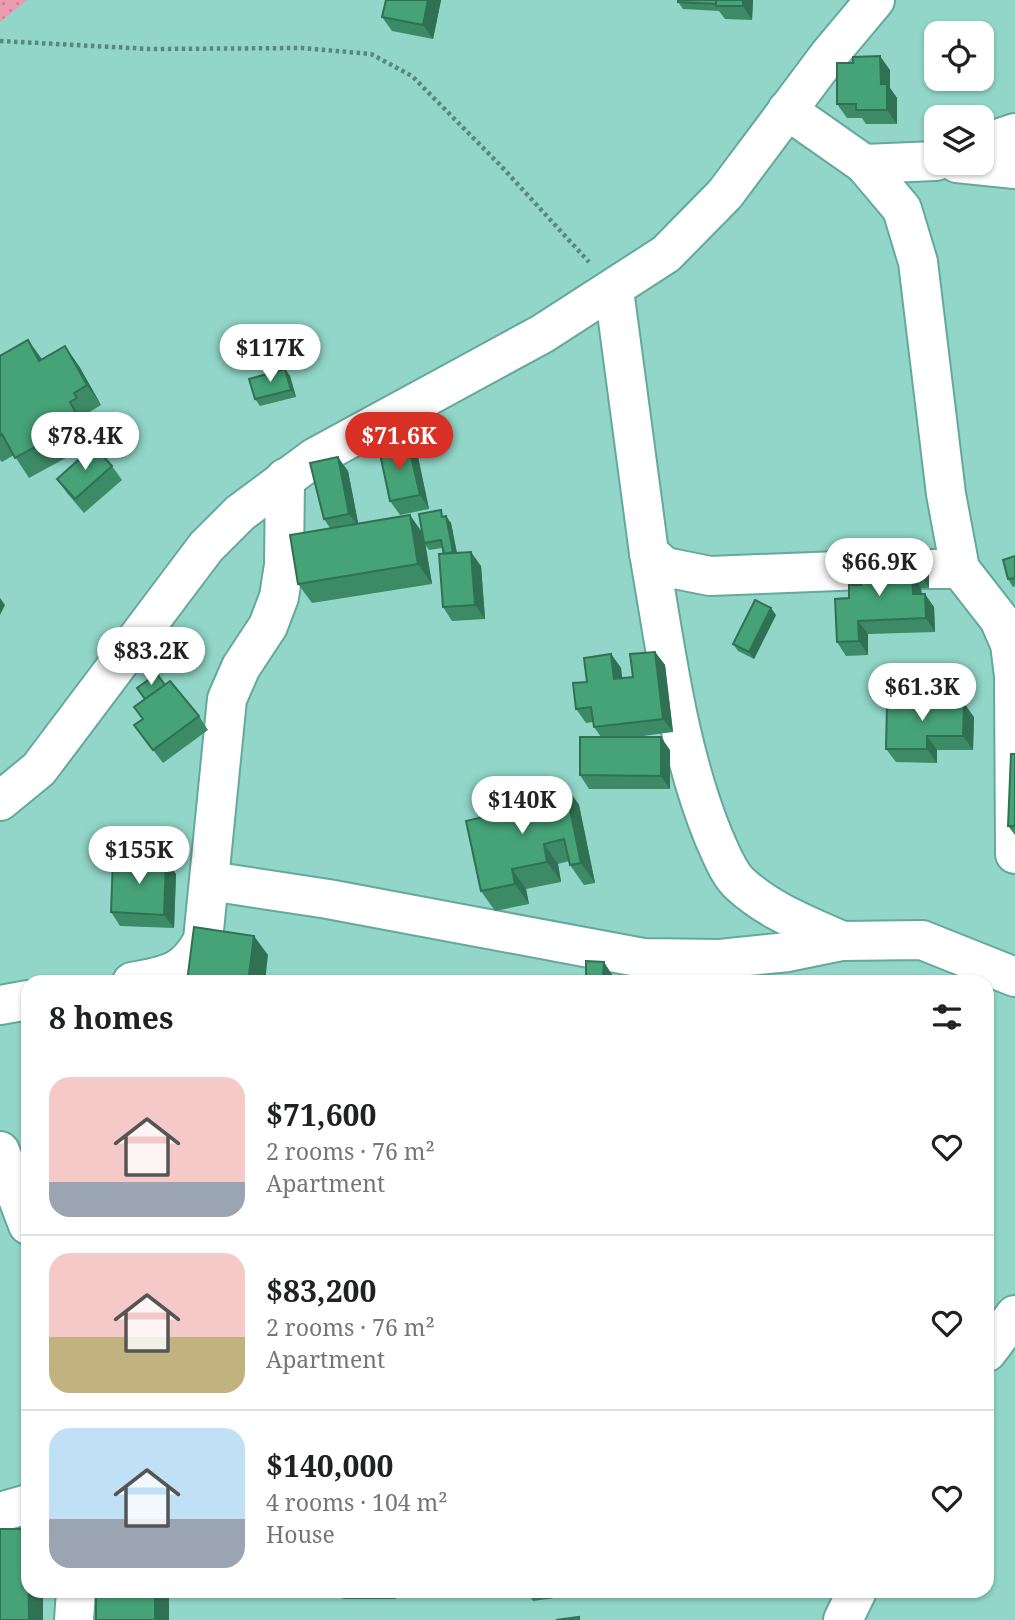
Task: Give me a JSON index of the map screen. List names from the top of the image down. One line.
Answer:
{"page":{"price":["$117K","$78.4K","$71.6K","$66.9K","$83.2K","$61.3K","$140K","$155K"],"heading":"8 homes","list":[{"name":"$71,600","note":"2 rooms · 76 m² · Apartment"},{"name":"$83,200","note":"2 rooms · 76 m² · Apartment"},{"name":"$140,000","note":"4 rooms · 104 m² · House"}]}}
